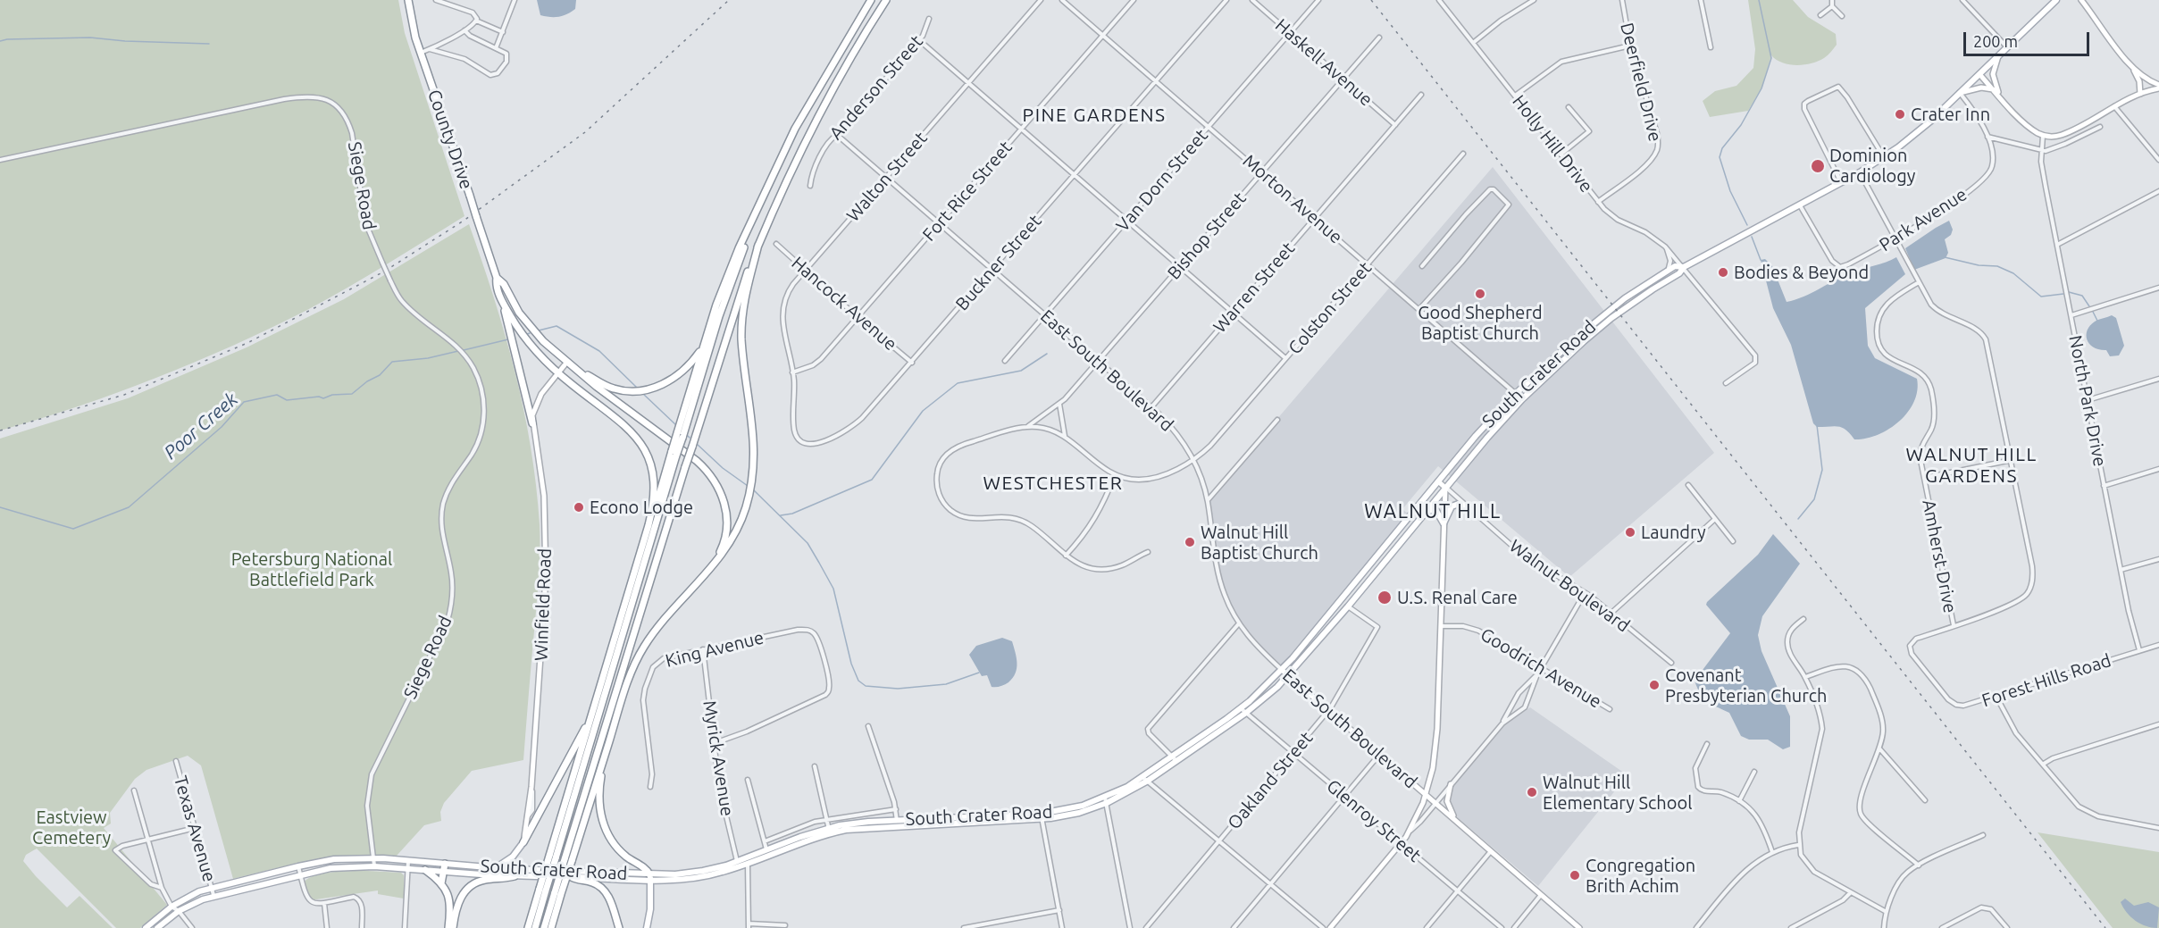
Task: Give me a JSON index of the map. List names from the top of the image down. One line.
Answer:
{"streets":{"highway":["County Drive"],"main road":["East South Boulevard","South Crater Road","Winfield Road"],"street":["Haskell Avenue","Deerfield Drive","Anderson Street","Holly Hill Drive","Walton Street","Van Dorn Street","Siege Road","Fort Rice Street","Morton Avenue","Park Avenue","Bishop Street","Buckner Street","Warren Street","Hancock Avenue","Colston Street","North Park Drive","Amherst Drive","Walnut Boulevard","King Avenue","Goodrich Avenue","Forest Hills Road","Myrick Avenue","Oakland Street","Glenroy Street","Texas Avenue"]},"crossings":[["Haskell Avenue","Van Dorn Street"],["Haskell Avenue","Bishop Street"],["Haskell Avenue","Warren Street"],["Deerfield Drive","Holly Hill Drive"],["Anderson Street","East South Boulevard"],["Holly Hill Drive","South Crater Road"],["Walton Street","Fort Rice Street"],["Walton Street","Buckner Street"],["Walton Street","Hancock Avenue"],["Walton Street","East South Boulevard"],["Van Dorn Street","Morton Avenue"],["Van Dorn Street","East South Boulevard"],["Siege Road","South Crater Road"],["Fort Rice Street","Morton Avenue"],["Fort Rice Street","Buckner Street"],["Fort Rice Street","Hancock Avenue"],["Fort Rice Street","East South Boulevard"],["Morton Avenue","Bishop Street"],["Morton Avenue","Buckner Street"],["Morton Avenue","Warren Street"],["Morton Avenue","Colston Street"],["Morton Avenue","South Crater Road"],["Park Avenue","South Crater Road"],["Bishop Street","East South Boulevard"],["Buckner Street","Hancock Avenue"],["Buckner Street","East South Boulevard"],["Warren Street","East South Boulevard"],["Colston Street","East South Boulevard"],["East South Boulevard","South Crater Road"],["East South Boulevard","Oakland Street"],["South Crater Road","Walnut Boulevard"],["South Crater Road","Myrick Avenue"],["South Crater Road","Oakland Street"],["South Crater Road","Glenroy Street"],["South Crater Road","Texas Avenue"],["North Park Drive","Forest Hills Road"],["Amherst Drive","Forest Hills Road"],["King Avenue","Myrick Avenue"],["Oakland Street","Glenroy Street"]],"districts":["PINE GARDENS","WALNUT HILL GARDENS","WESTCHESTER","WALNUT HILL"],"water":["Poor Creek"],"parks":["Petersburg National Battlefield Park","Eastview Cemetery"],"places":["Crater Inn","Dominion Cardiology","Bodies & Beyond","Good Shepherd Baptist Church","Econo Lodge","Laundry","Walnut Hill Baptist Church","U.S. Renal Care","Covenant Presbyterian Church","Walnut Hill Elementary School","Congregation Brith Achim"],"scale_bar":"200 m"}
